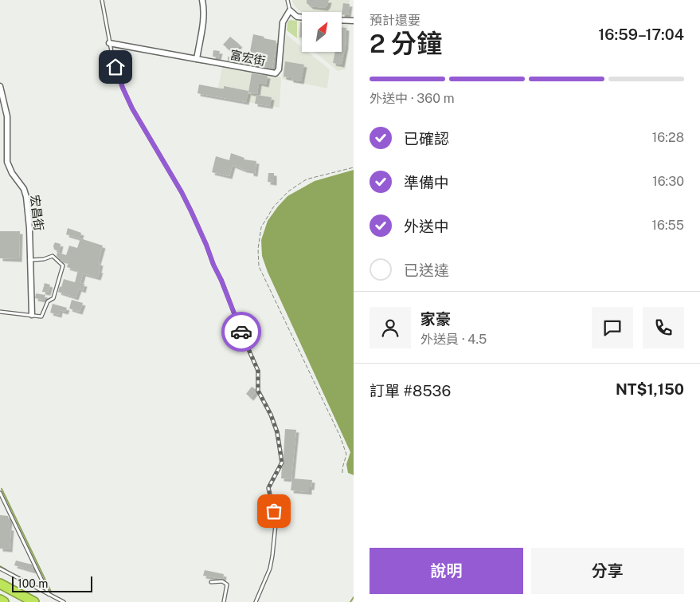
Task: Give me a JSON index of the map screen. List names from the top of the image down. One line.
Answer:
{"streets":{"street":["富宏街","宏昌街"]},"scale_bar":"100 m","north":"top right","page":{"heading":["2 分鐘","預計還要","16:59–17:04"],"panel":["家豪","外送員 · 4.5","訂單 #8536","NT$1,150"],"bar":"外送中 · 360 m","list":[["已確認","16:28"],["準備中","16:30"],["外送中","16:55"],"已送達"],"buttons":["說明","分享"],"scale":"100 m"}}
